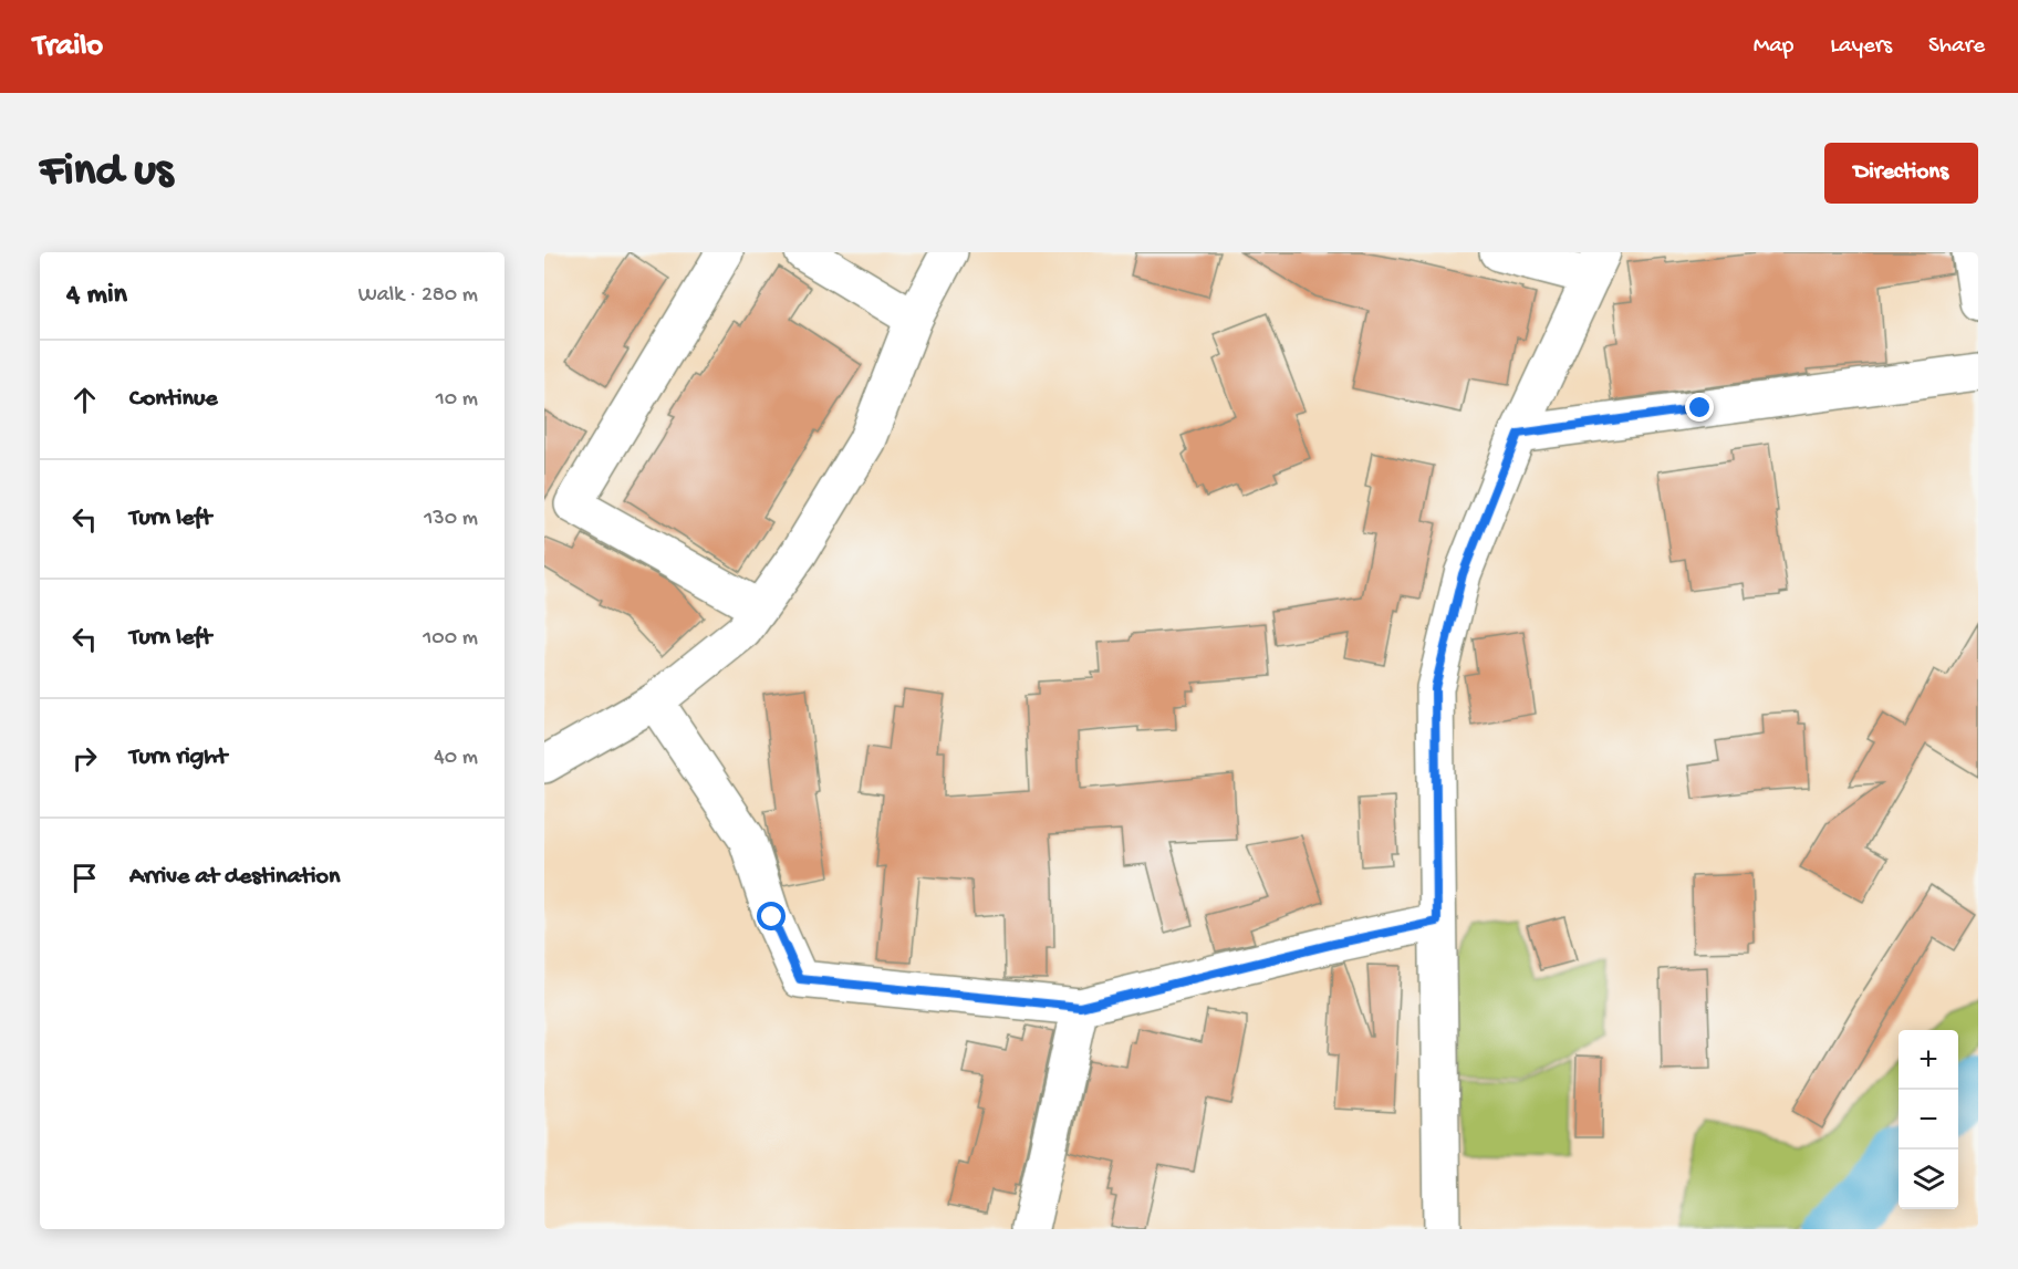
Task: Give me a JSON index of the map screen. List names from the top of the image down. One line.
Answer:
{"page":{"header":"Trailo","nav":["Map","Layers","Share"],"buttons":"Directions","title":"Find us","heading":["4 min","Walk · 280 m"],"list":[["Continue","10 m"],["Turn left","130 m"],["Turn left","100 m"],["Turn right","40 m"],"Arrive at destination"],"map_buttons":["+","−"]}}
